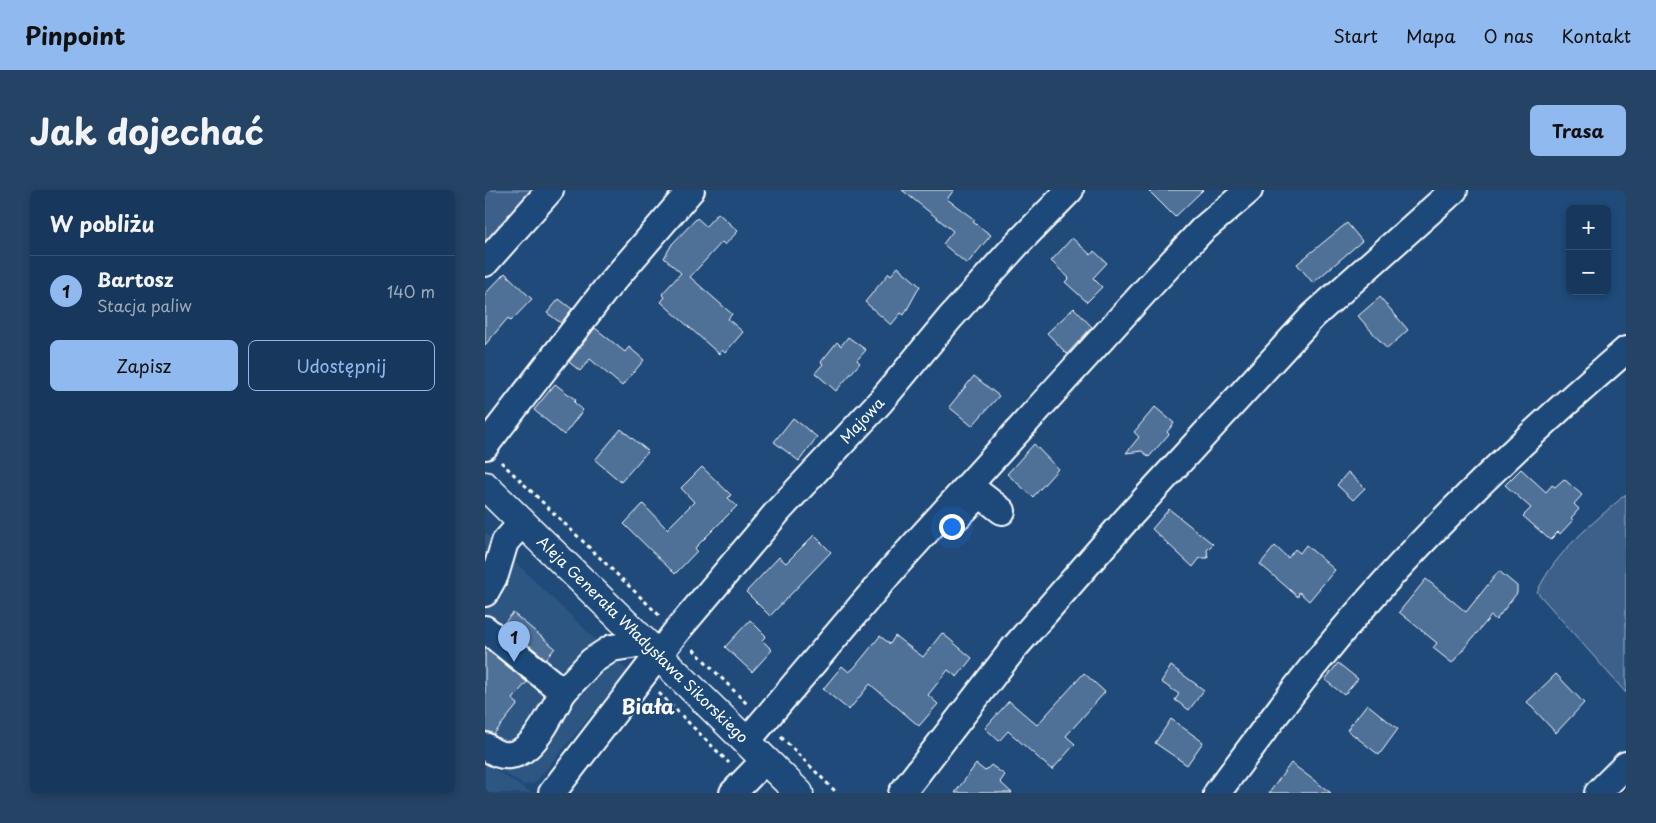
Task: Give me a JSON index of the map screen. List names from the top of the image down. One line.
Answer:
{"streets":{"main road":["Aleja Generała Władysława Sikorskiego"],"street":["Majowa"]},"crossings":[["Majowa","Aleja Generała Władysława Sikorskiego"]],"districts":["Biała"],"page":{"header":"Pinpoint","nav":["Start","Mapa","O nas","Kontakt"],"title":"Jak dojechać","buttons":["Trasa",["Zapisz","Udostępnij"]],"heading":"W pobliżu","map_buttons":["+","−"],"list":[{"mark":"1","name":"Bartosz","note":"Stacja paliw","value":"140 m"}],"pins":"1"}}
